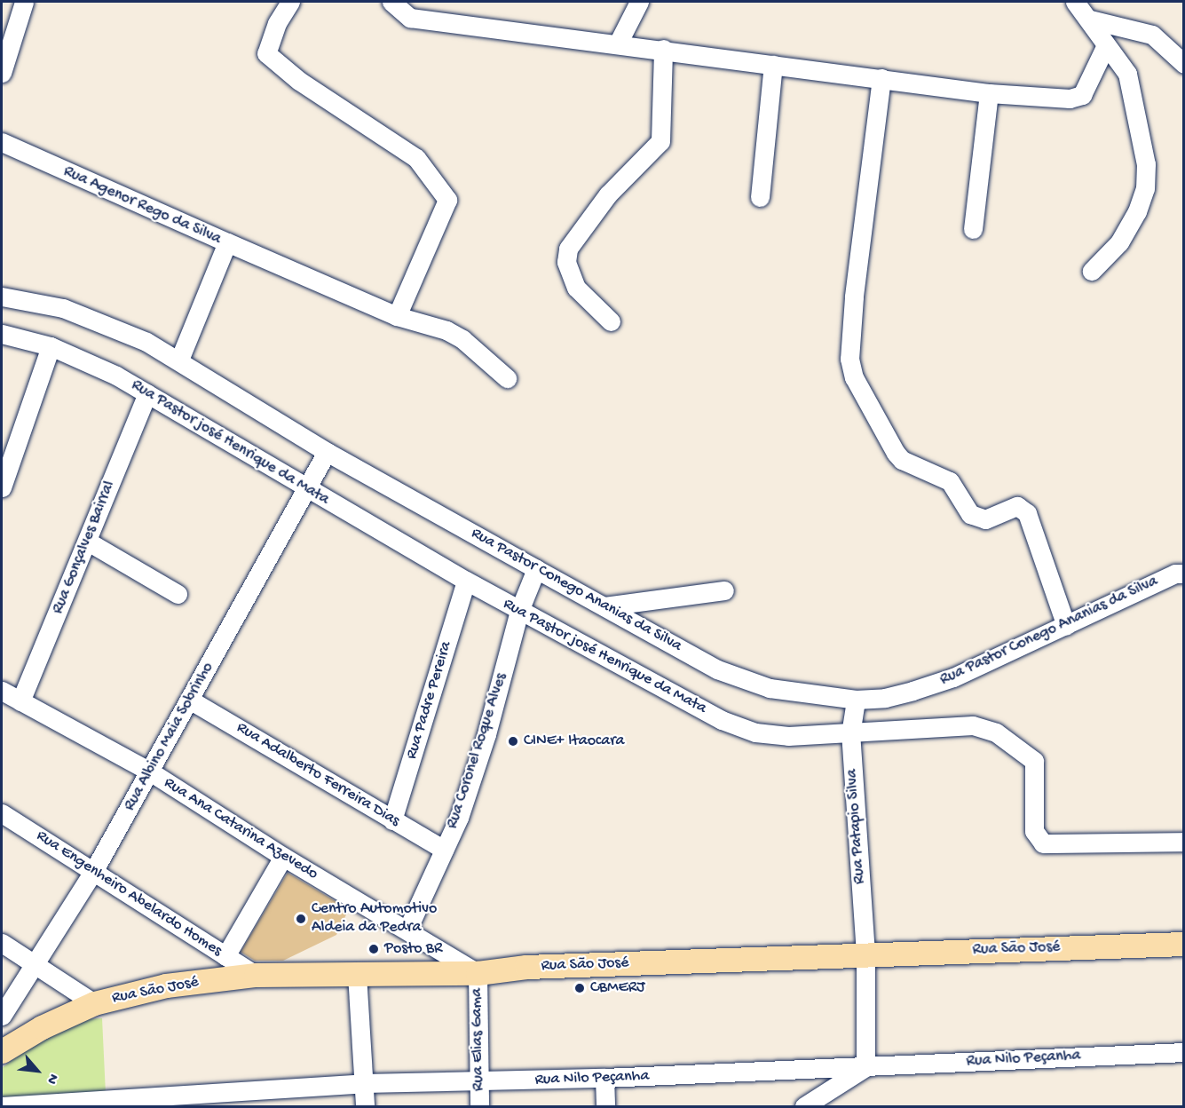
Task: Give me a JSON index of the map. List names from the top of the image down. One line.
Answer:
{"streets":{"main road":["Rua São José"],"street":["Rua Agenor Rego da Silva","Rua Pastor josé Henrique da Mata","Rua Gonçalves Bairral","Rua Pastor Conego Ananias da Silva","Rua Padre Pereira","Rua Albino Maia Sobrinho","Rua Coronel Roque Alves","Rua Adalberto Ferreira Dias","Rua Patapio Silva","Rua Ana Catarina Azevedo","Rua Engenheiro Abelardo Homes","Rua Elias Gama","Rua Nilo Peçanha"]},"crossings":[["Rua Agenor Rego da Silva","Rua Pastor Conego Ananias da Silva"],["Rua Pastor josé Henrique da Mata","Rua Gonçalves Bairral"],["Rua Pastor josé Henrique da Mata","Rua Padre Pereira"],["Rua Pastor josé Henrique da Mata","Rua Albino Maia Sobrinho"],["Rua Pastor josé Henrique da Mata","Rua Coronel Roque Alves"],["Rua Pastor josé Henrique da Mata","Rua Patapio Silva"],["Rua Gonçalves Bairral","Rua Ana Catarina Azevedo"],["Rua Pastor Conego Ananias da Silva","Rua Albino Maia Sobrinho"],["Rua Pastor Conego Ananias da Silva","Rua Coronel Roque Alves"],["Rua Pastor Conego Ananias da Silva","Rua Patapio Silva"],["Rua Padre Pereira","Rua Adalberto Ferreira Dias"],["Rua Albino Maia Sobrinho","Rua Adalberto Ferreira Dias"],["Rua Albino Maia Sobrinho","Rua Ana Catarina Azevedo"],["Rua Albino Maia Sobrinho","Rua Engenheiro Abelardo Homes"],["Rua Coronel Roque Alves","Rua Adalberto Ferreira Dias"],["Rua Coronel Roque Alves","Rua Ana Catarina Azevedo"],["Rua Patapio Silva","Rua São José"],["Rua Patapio Silva","Rua Nilo Peçanha"],["Rua Ana Catarina Azevedo","Rua São José"],["Rua Ana Catarina Azevedo","Rua Elias Gama"],["Rua Engenheiro Abelardo Homes","Rua São José"],["Rua São José","Rua Elias Gama"],["Rua Elias Gama","Rua Nilo Peçanha"]],"places":["CINE+ Itaocara","Centro Automotivo Aldeia da Pedra","Posto BR","CBMERJ"],"north":"bottom right"}
